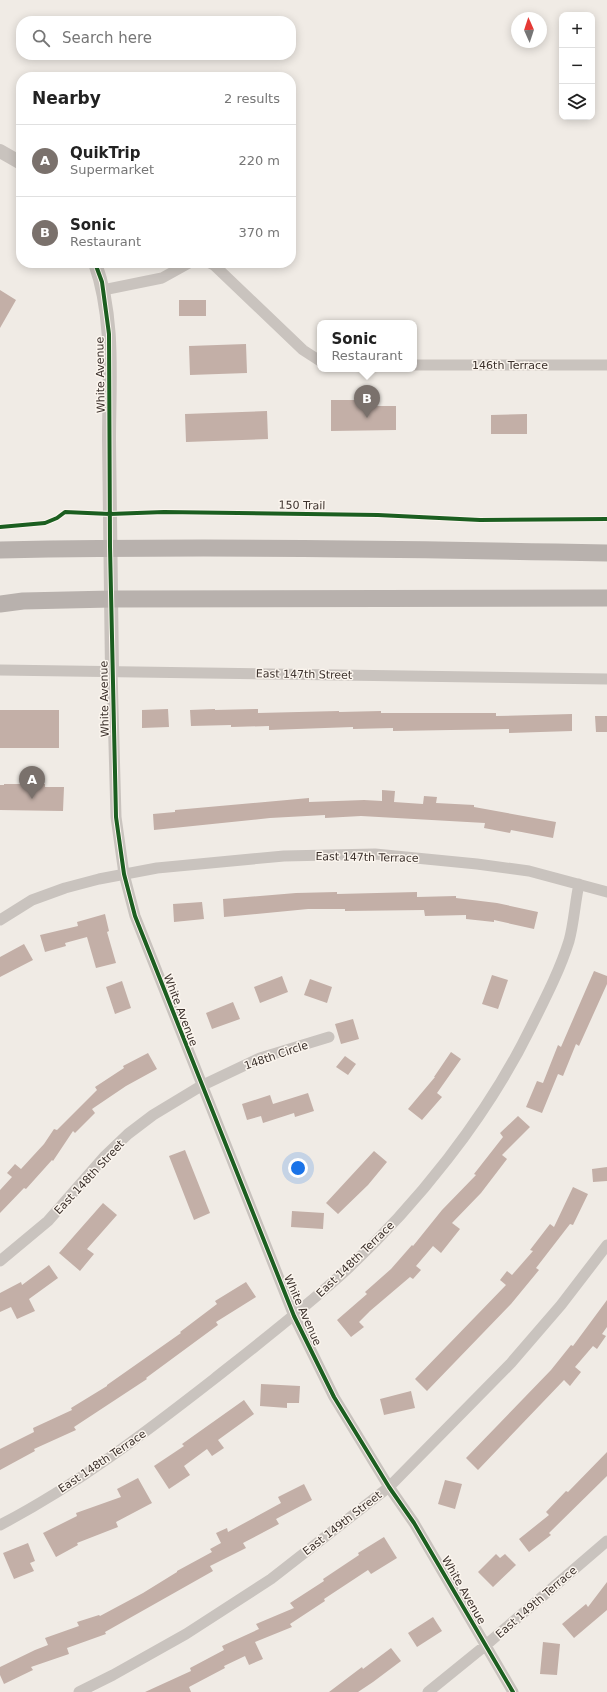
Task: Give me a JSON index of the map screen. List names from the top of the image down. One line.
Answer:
{"streets":{"street":["146th Terrace","White Avenue","East 147th Street","East 147th Terrace","148th Circle","East 148th Street","East 148th Terrace","East 149th Street","East 149th Terrace"],"cycle path":["150 Trail"]},"crossings":[["White Avenue","East 147th Street"],["White Avenue","East 147th Terrace"],["White Avenue","148th Circle"],["White Avenue","East 148th Street"],["White Avenue","East 148th Terrace"],["White Avenue","East 149th Street"],["White Avenue","East 149th Terrace"],["East 147th Terrace","East 148th Terrace"],["148th Circle","East 148th Street"]],"north":"top","page":{"map_buttons":["+","−"],"search":"Search here","heading":["Nearby","2 results"],"list":[{"mark":"A","name":"QuikTrip","note":"Supermarket","value":"220 m"},{"mark":"B","name":"Sonic","note":"Restaurant","value":"370 m"}],"popup":["Sonic","Restaurant"],"pins":["B","A"]}}
